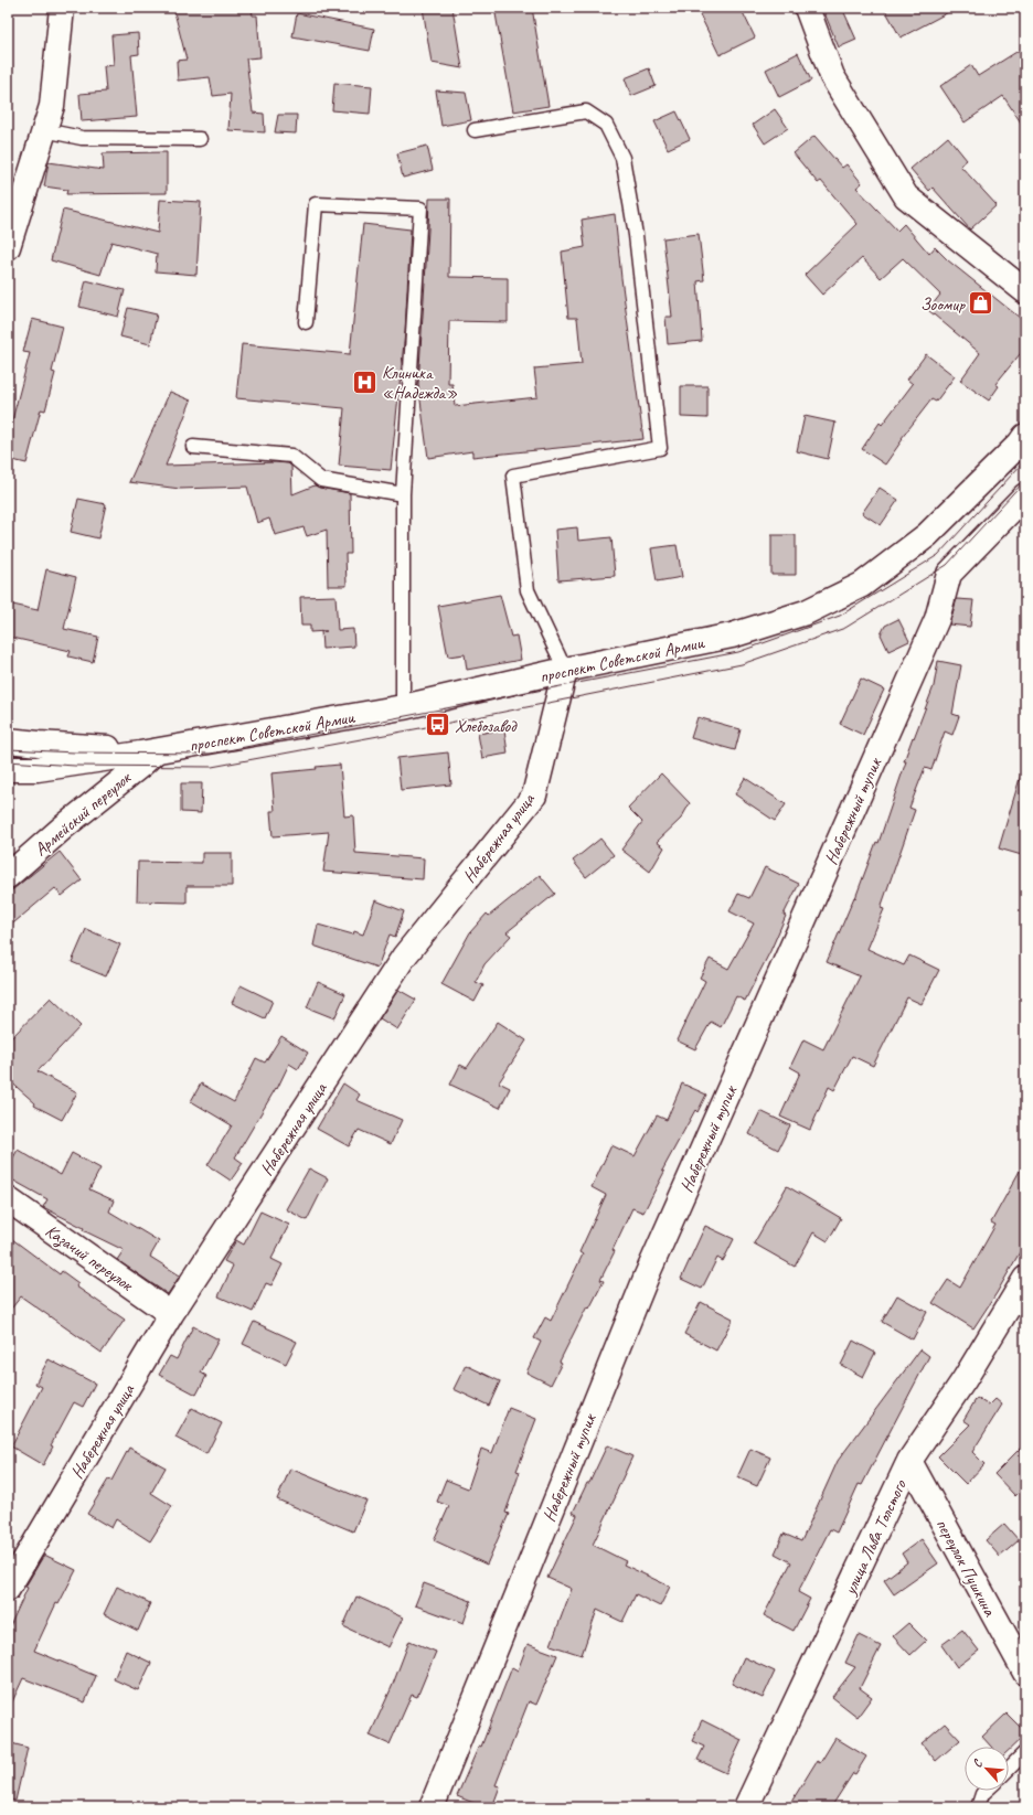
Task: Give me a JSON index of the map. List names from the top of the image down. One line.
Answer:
{"streets":{"street":["проспект Советской Армии","Набережный тупик","Армейский переулок","Набережная улица","Казачий переулок","улица Льва Толстого","переулок Пушкина"]},"crossings":[["проспект Советской Армии","Армейский переулок"],["проспект Советской Армии","Набережная улица"],["Набережная улица","Казачий переулок"],["улица Льва Толстого","переулок Пушкина"]],"places":{"shop":["Зоомир"],"hospital":["Клиника «Надежда»"],"bus stop":["Хлебозавод"]},"north":"top left"}
